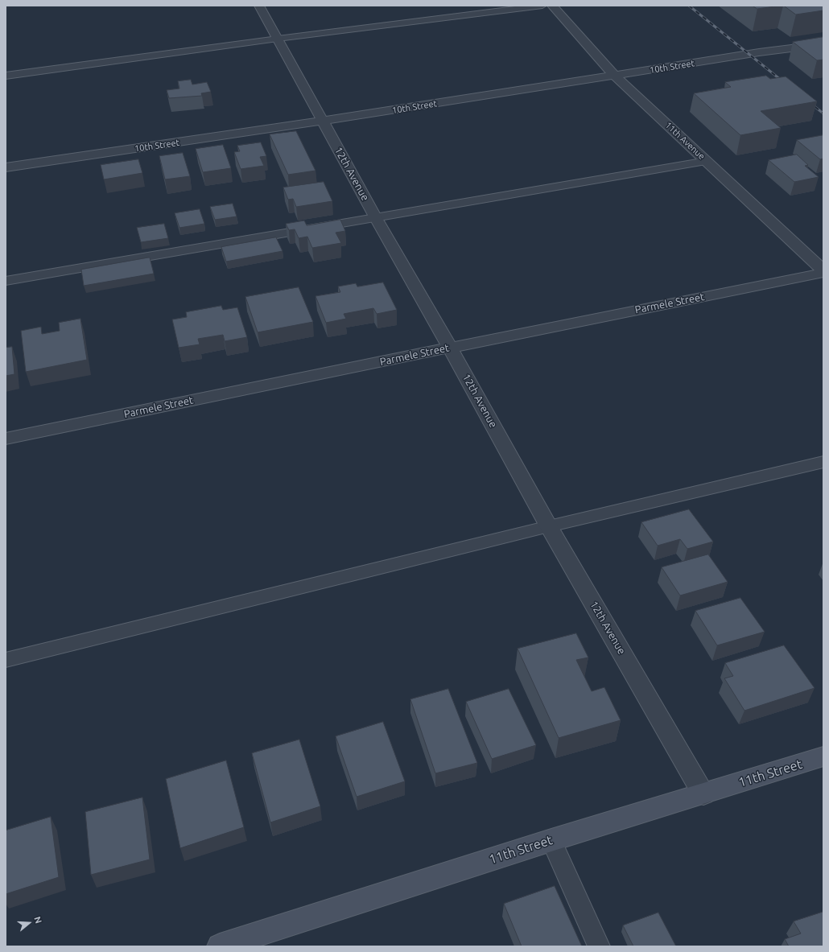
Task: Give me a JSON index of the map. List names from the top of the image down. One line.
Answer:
{"streets":{"main road":["11th Street"],"street":["10th Street","11th Avenue","12th Avenue","Parmele Street"]},"crossings":[["10th Street","11th Avenue"],["10th Street","12th Avenue"],["12th Avenue","Parmele Street"],["12th Avenue","11th Street"]],"north":"right"}
